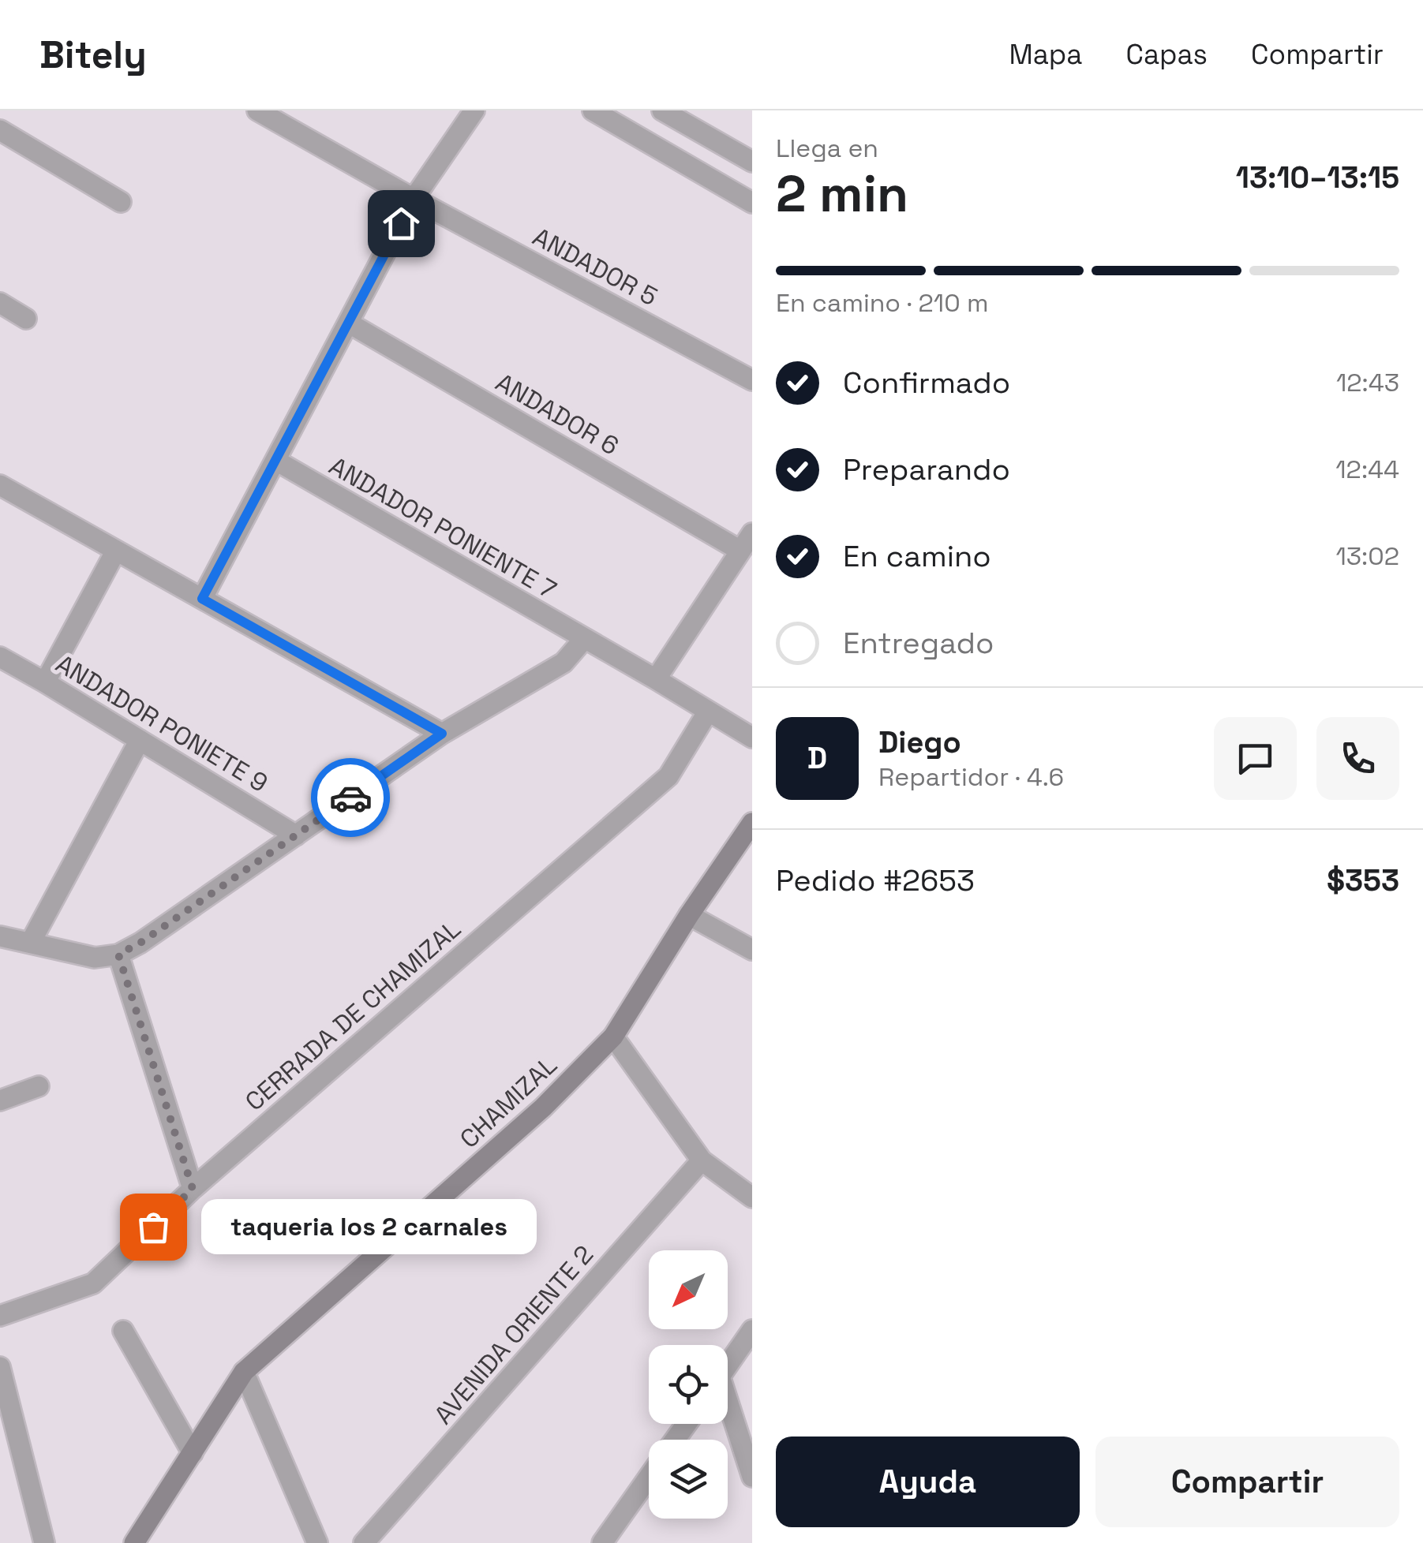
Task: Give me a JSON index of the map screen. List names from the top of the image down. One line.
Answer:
{"streets":{"street":["ANDADOR 5","ANDADOR 6","ANDADOR PONIENTE 7","ANDADOR PONIETE 9","CERRADA DE CHAMIZAL","CHAMIZAL","AVENIDA ORIENTE 2"]},"crossings":[["ANDADOR PONIENTE 7","CERRADA DE CHAMIZAL"]],"places":["taqueria los 2 carnales"],"north":"bottom left","page":{"header":"Bitely","nav":["Mapa","Capas","Compartir"],"heading":["2 min","Llega en","13:10–13:15"],"panel":["Diego","Repartidor · 4.6","Pedido #2653","$353"],"bar":"En camino · 210 m","list":[["Confirmado","12:43"],["Preparando","12:44"],["En camino","13:02"],"Entregado"],"round":"D","bubble":"taqueria los 2 carnales","buttons":["Ayuda","Compartir"]}}
